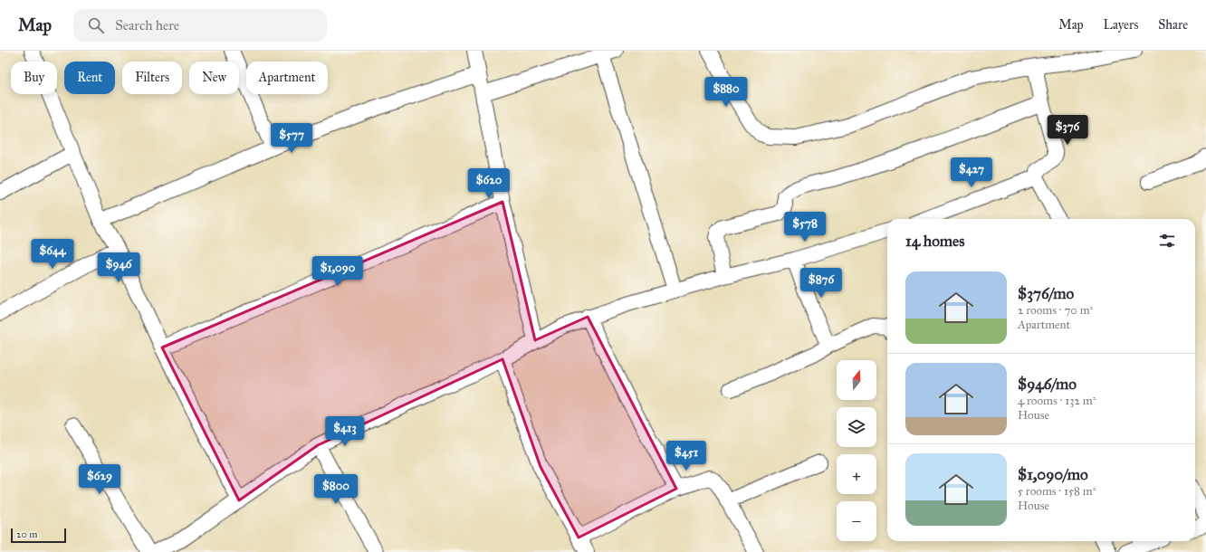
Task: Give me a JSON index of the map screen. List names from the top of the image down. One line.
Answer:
{"scale_bar":"20 m","north":"top","page":{"header":"Map","search":"Search here","nav":["Map","Layers","Share"],"chip":["Buy","Rent","Filters","New","Apartment"],"price":["$880","$376","$577","$427","$620","$578","$644","$946","$1,090","$876","$413","$451","$629","$800"],"heading":"14 homes","list":[{"name":"$376/mo","note":"2 rooms · 70 m² · Apartment"},{"name":"$946/mo","note":"4 rooms · 132 m² · House"},{"name":"$1,090/mo","note":"5 rooms · 158 m² · House"}],"map_buttons":["+","−"],"scale":"20 m"}}
